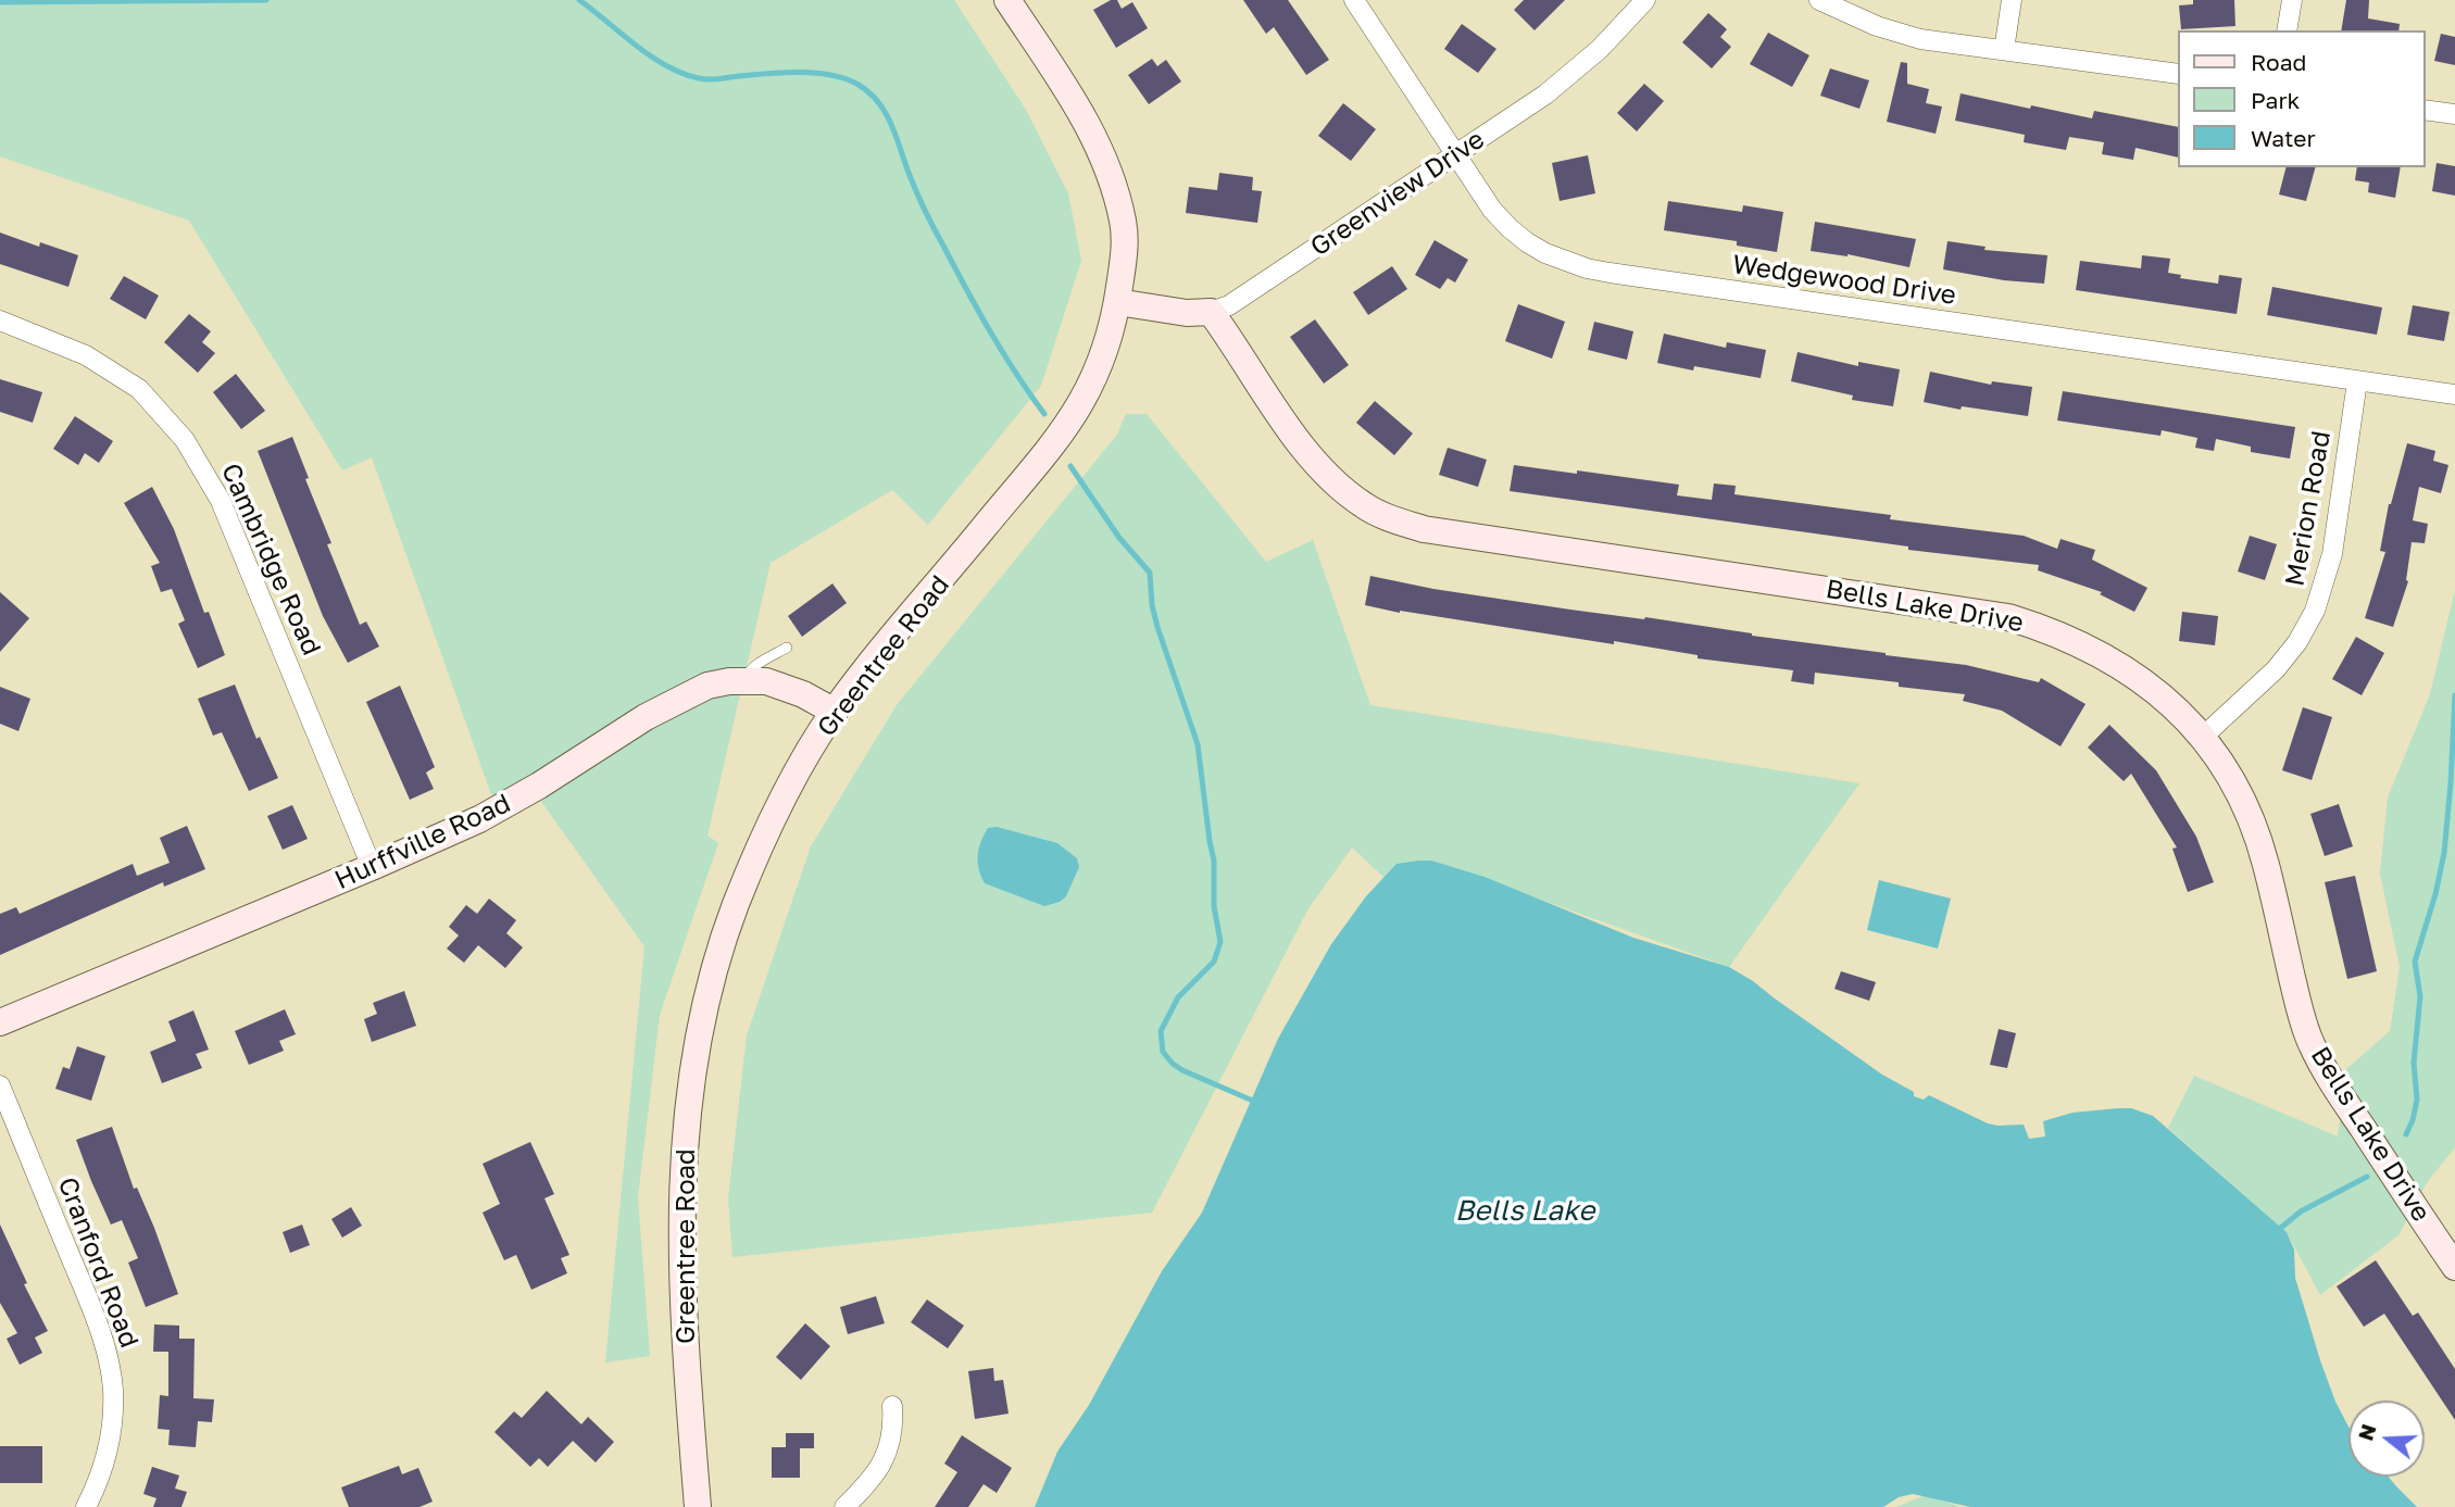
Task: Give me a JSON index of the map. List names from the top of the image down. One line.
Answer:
{"streets":{"street":["Greenview Drive","Wedgewood Drive","Merion Road","Cambridge Road","Bells Lake Drive","Greentree Road","Hurffville Road","Cranford Road"]},"crossings":[["Greenview Drive","Wedgewood Drive"],["Greenview Drive","Bells Lake Drive"],["Greenview Drive","Greentree Road"],["Wedgewood Drive","Merion Road"],["Merion Road","Bells Lake Drive"],["Cambridge Road","Hurffville Road"],["Greentree Road","Hurffville Road"]],"water":["Bells Lake"],"legend":["Road","Park","Water"],"north":"left"}
